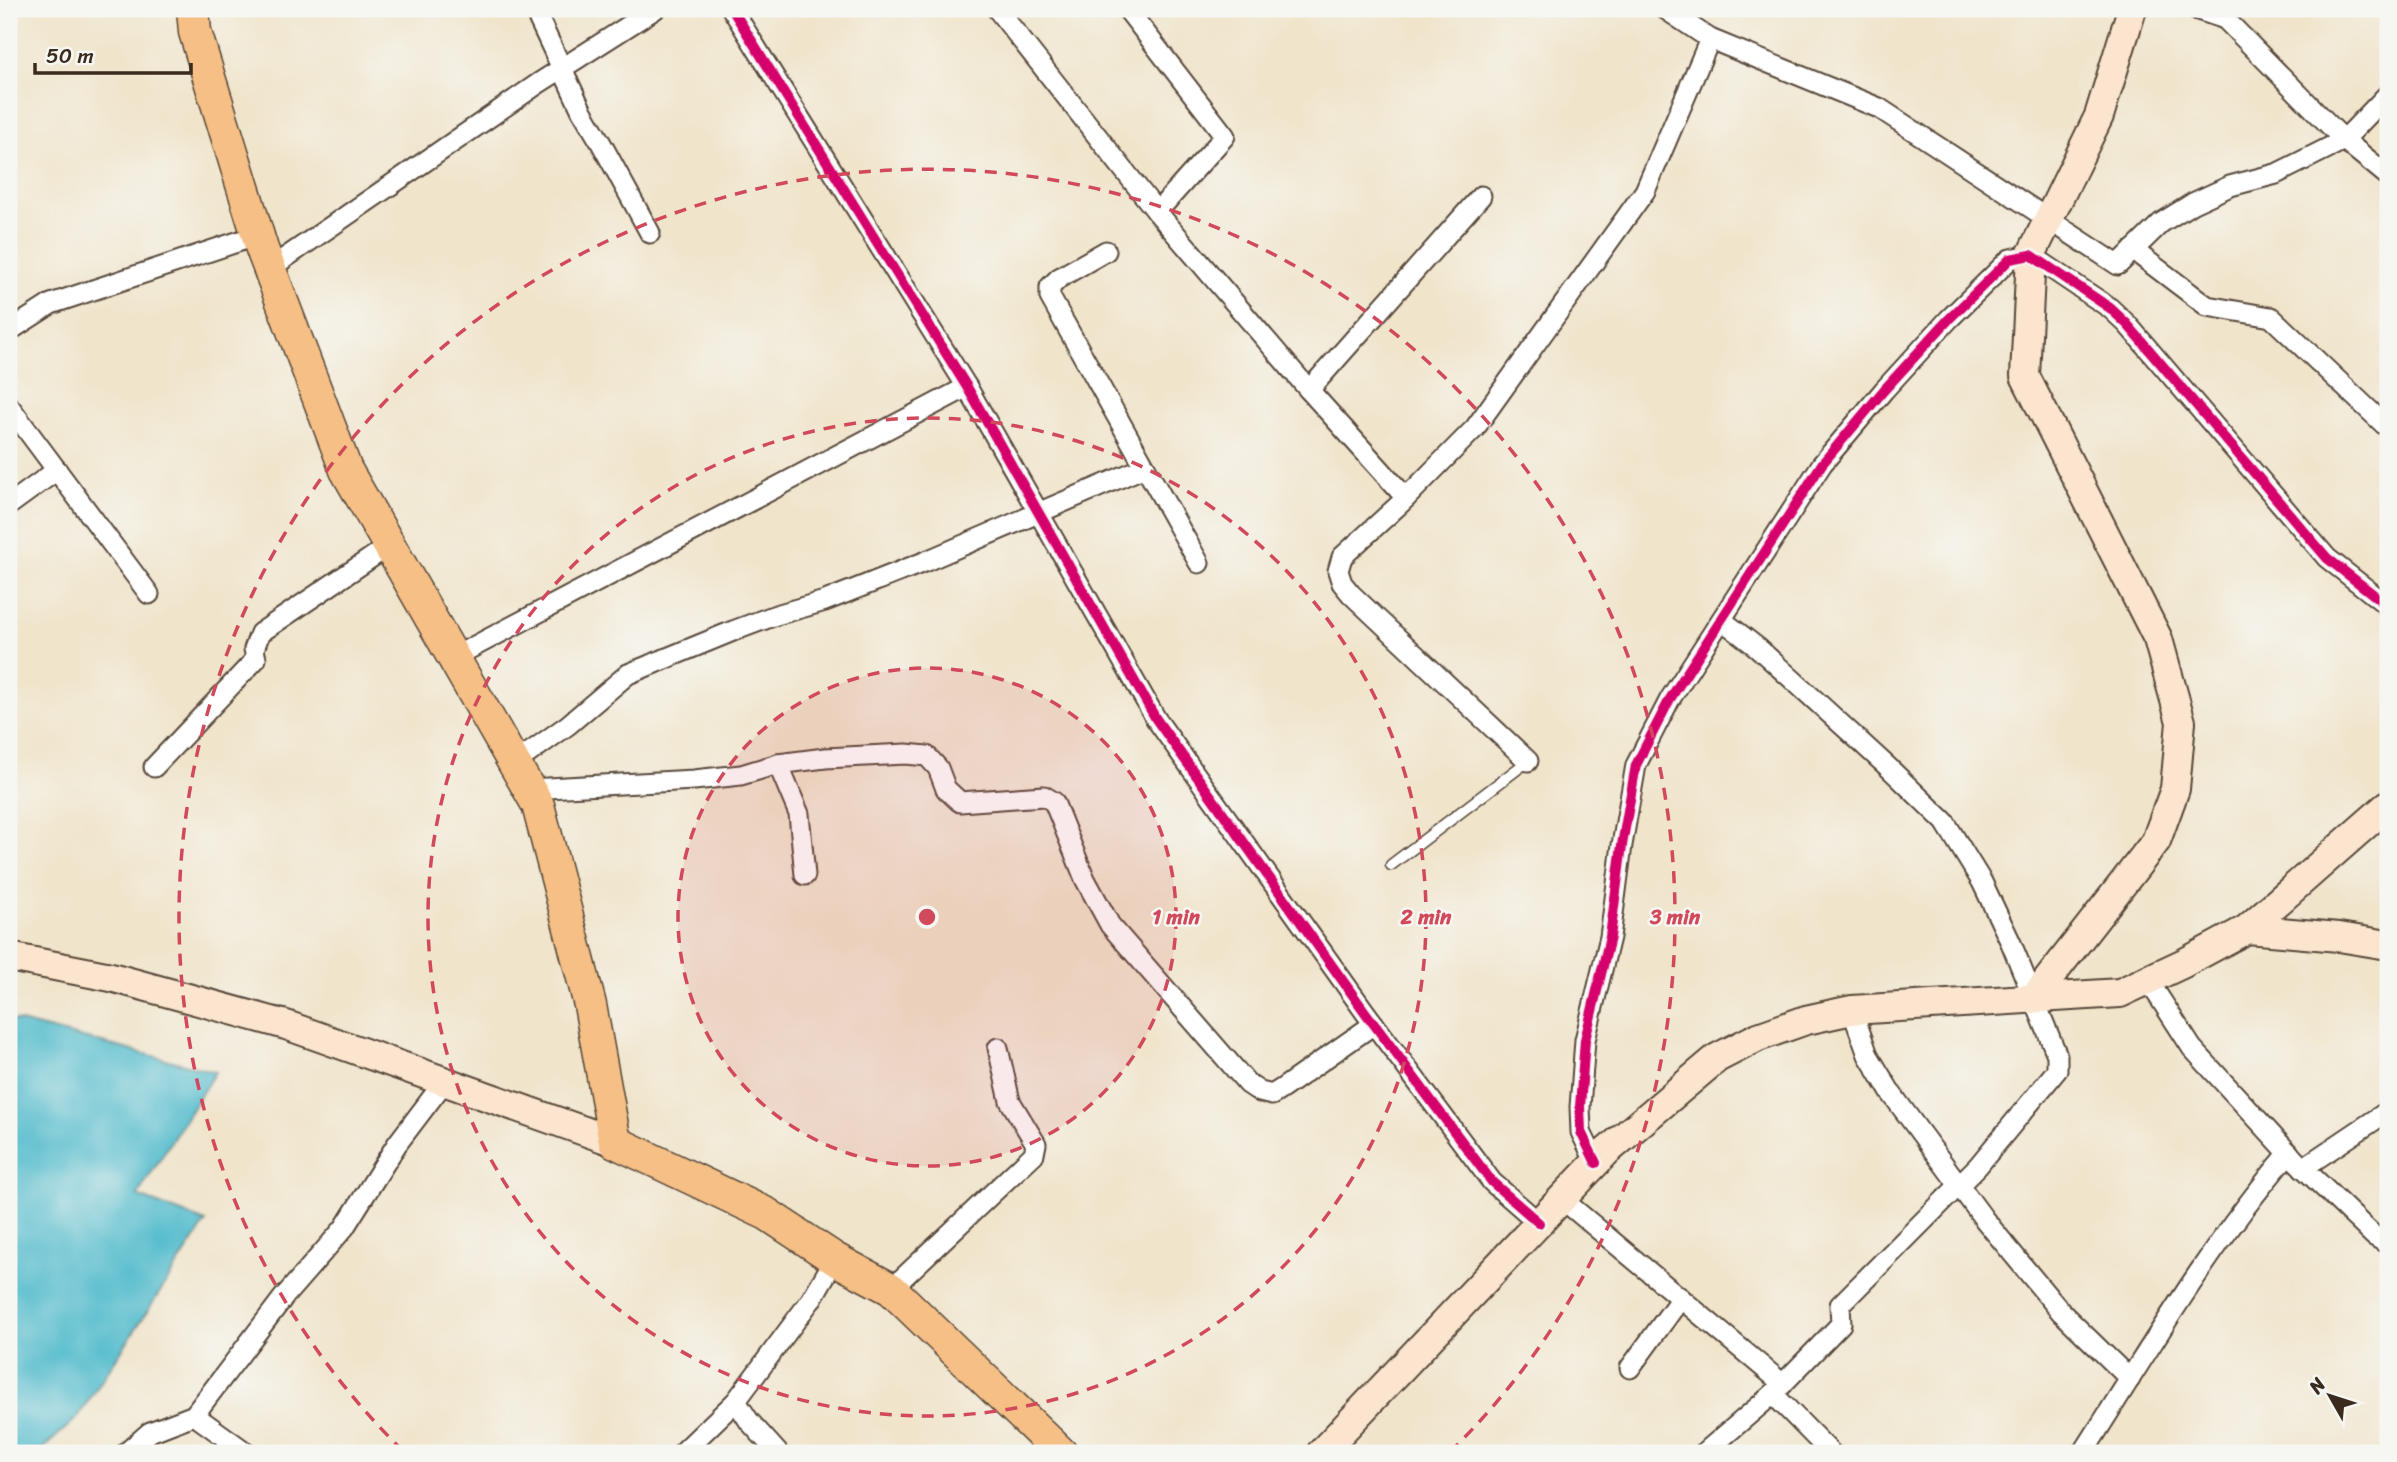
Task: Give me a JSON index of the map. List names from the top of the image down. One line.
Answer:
{"scale_bar":"50 m","north":"top left","rings":["1 min","2 min","3 min"]}
